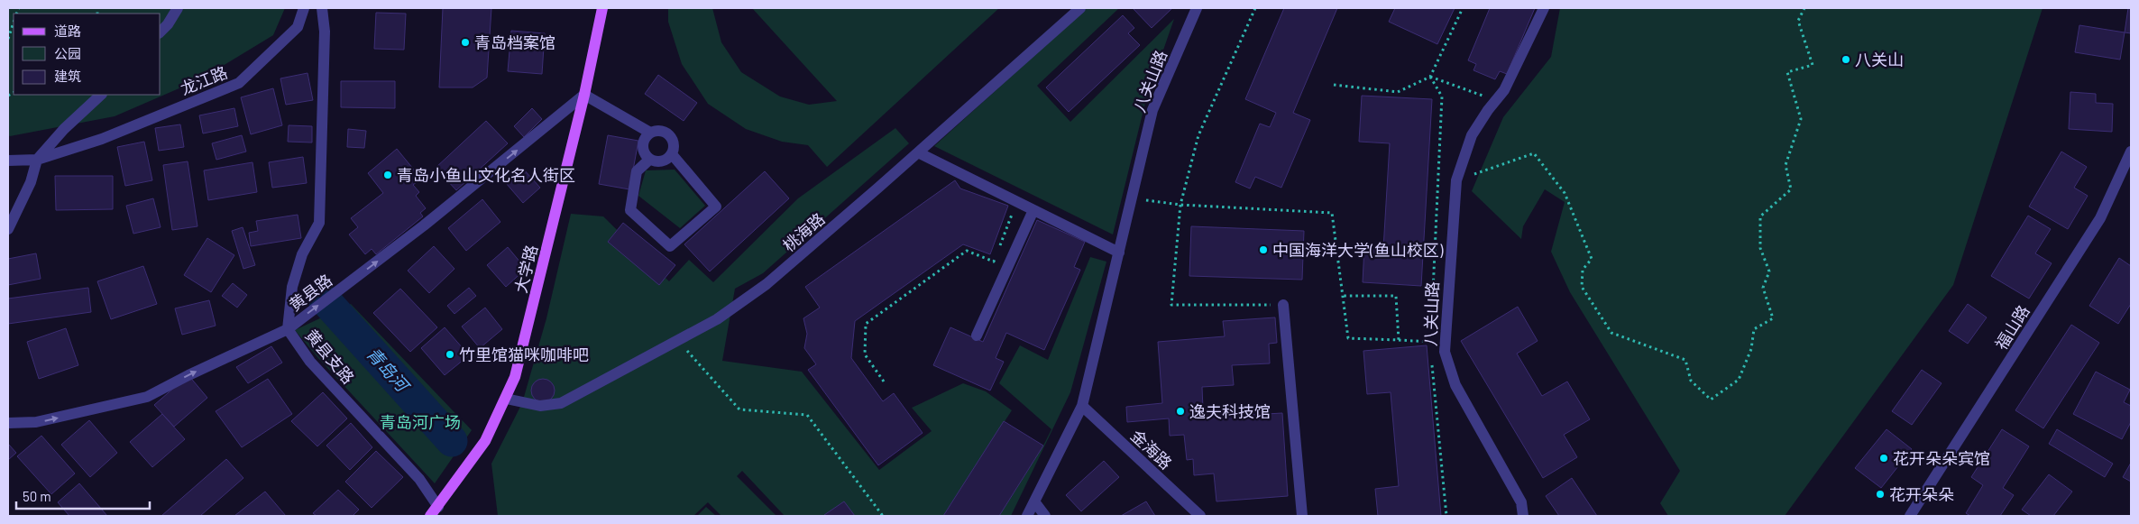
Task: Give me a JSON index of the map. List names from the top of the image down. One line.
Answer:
{"streets":{"main road":["大学路"],"street":["龙江路","八关山路","桃海路","黄县路","福山路","黄县支路","金海路"]},"crossings":[["八关山路","金海路"],["桃海路","大学路"],["大学路","黄县路"],["大学路","黄县支路"],["黄县路","黄县支路"]],"one_way":["黄县路"],"water":["青岛河"],"parks":["青岛河广场"],"places":["青岛档案馆","八关山","青岛小鱼山文化名人街区","中国海洋大学(鱼山校区)","竹里馆猫咪咖啡吧","逸夫科技馆","花开朵朵宾馆","花开朵朵"],"legend":["道路","公园","建筑"],"scale_bar":"50 m"}
